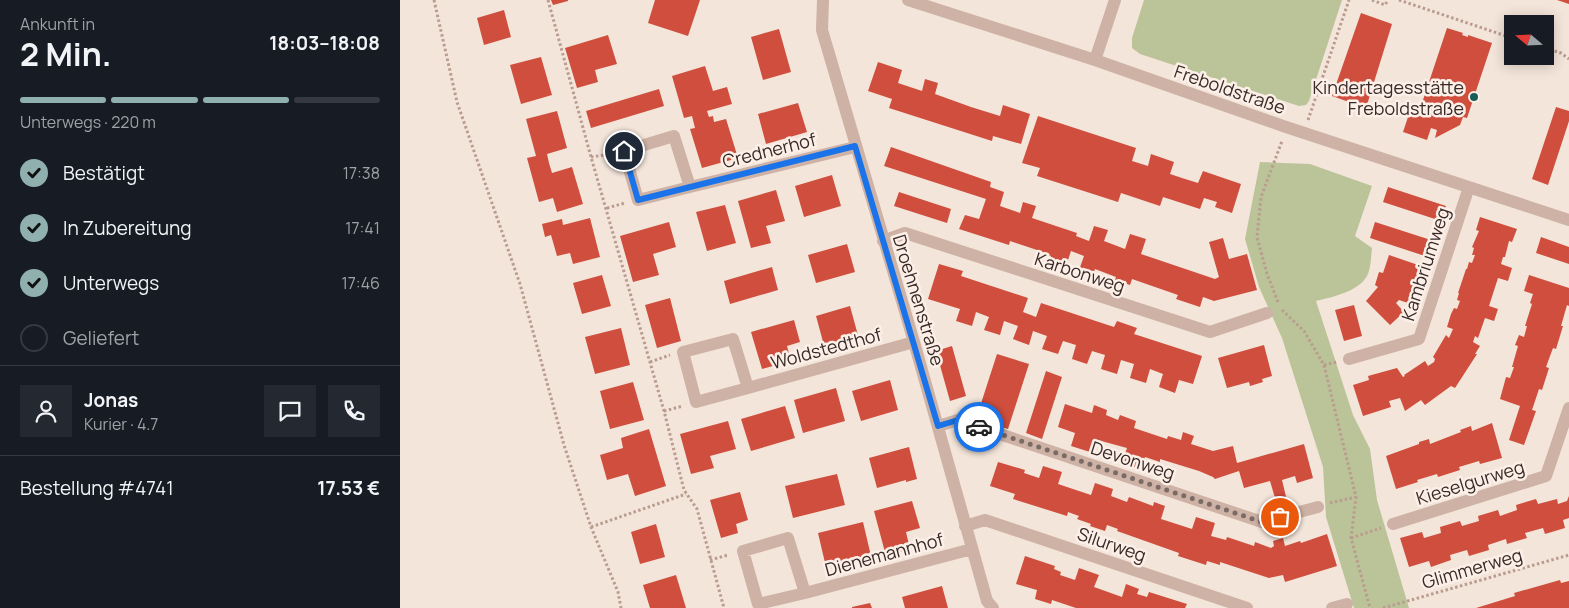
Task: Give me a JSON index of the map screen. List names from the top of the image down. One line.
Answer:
{"streets":{"street":["Freboldstraße","Crednerhof","Kambriumweg","Karbonweg","Droehnenstraße","Woldstedthof","Devonweg","Kieselgurweg","Silurweg","Dienemannhof"],"path":["Glimmerweg"]},"crossings":[["Freboldstraße","Kambriumweg"],["Crednerhof","Droehnenstraße"],["Karbonweg","Droehnenstraße"],["Droehnenstraße","Woldstedthof"],["Droehnenstraße","Devonweg"],["Droehnenstraße","Silurweg"],["Droehnenstraße","Dienemannhof"]],"places":["Kindertagesstätte Freboldstraße"],"north":"left","page":{"heading":["2 Min.","Ankunft in","18:03–18:08"],"panel":["Jonas","Kurier · 4.7","Bestellung #4741","17.53 €"],"bar":"Unterwegs · 220 m","list":[["Bestätigt","17:38"],["In Zubereitung","17:41"],["Unterwegs","17:46"],"Geliefert"]}}
